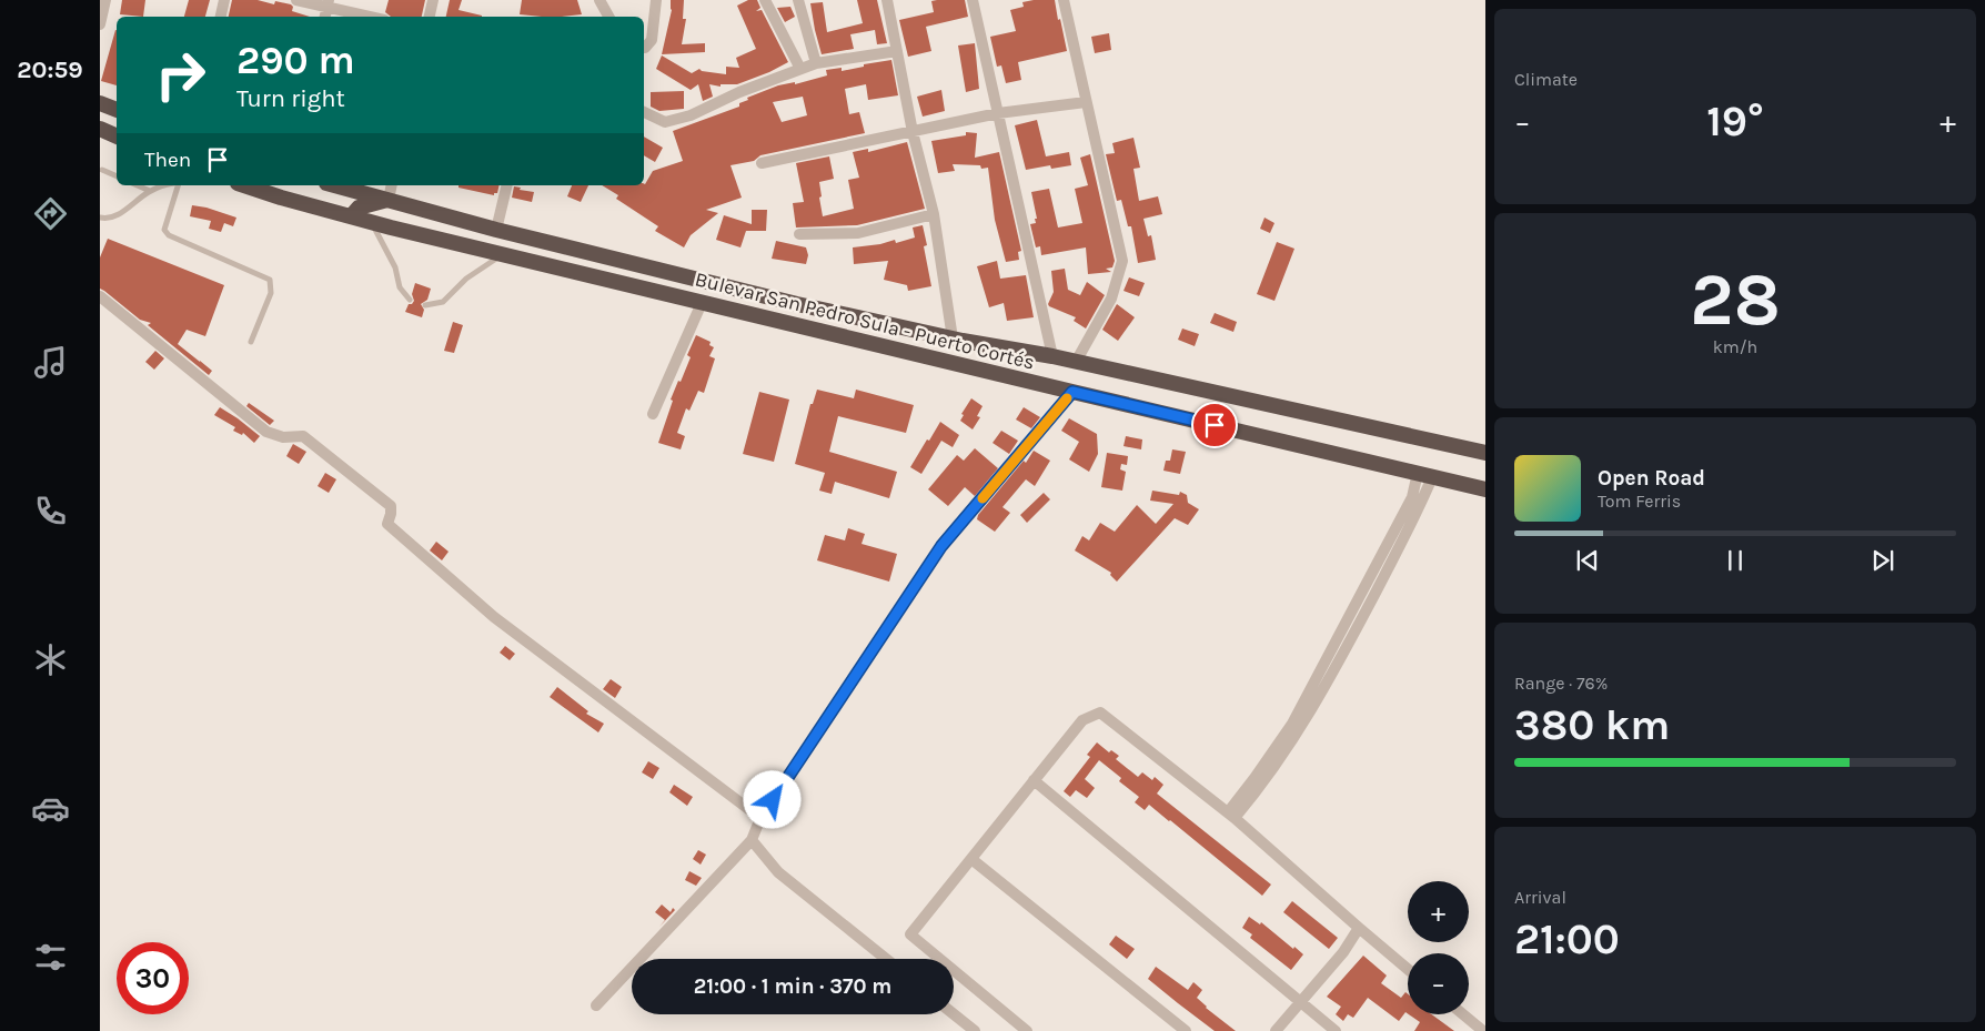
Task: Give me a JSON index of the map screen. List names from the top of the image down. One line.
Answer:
{"streets":{"highway":["Bulevar San Pedro Sula - Puerto Cortés"]},"page":{"tabs":"20:59","tile":["Climate",["28","km/h"],["Range · 76%","380 km"],["Arrival","21:00"]],"turn":["290 m","Turn right"],"heat":["−","19°","+"],"then":"Then","song":["Open Road","Tom Ferris"],"map_buttons":["+","−"],"limit":"30","trip":"21:00 · 1 min · 370 m"}}
